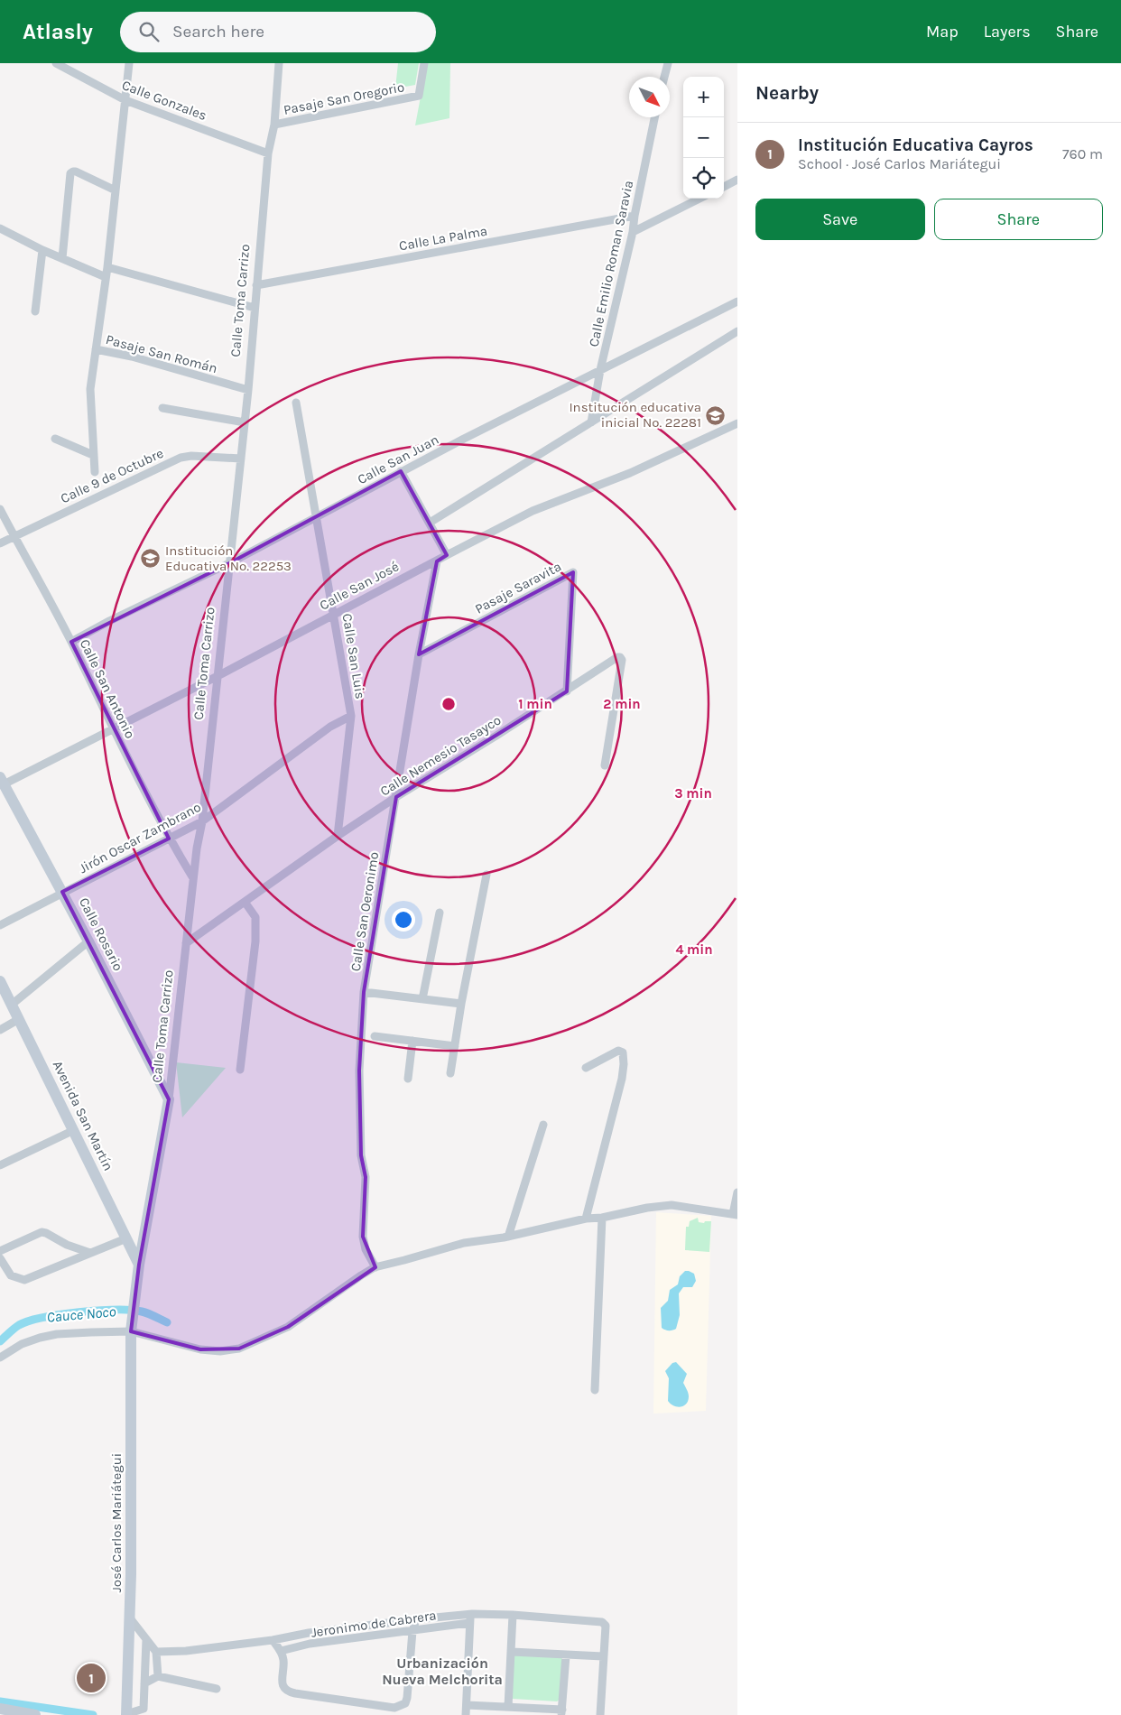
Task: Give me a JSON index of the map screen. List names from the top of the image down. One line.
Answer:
{"streets":{"main road":["Calle Toma Carrizo","Calle Rosario","Avenida San Martín","José Carlos Mariátegui"],"street":["Pasaje San Oregorio","Calle Gonzales","Calle La Palma","Calle Emilio Roman Saravia","Pasaje San Román","Calle San Juan","Calle 9 de Octubre","Calle San José","Pasaje Saravita","Calle San Luis","Calle San Antonio","Calle Nemesio Tasayco","Jirón Oscar Zambrano","Calle San Oeronimo","Jeronimo de Cabrera"]},"crossings":[["Pasaje San Oregorio","Calle Toma Carrizo"],["Calle Gonzales","Calle Toma Carrizo"],["Calle La Palma","Calle Emilio Roman Saravia"],["Calle La Palma","Calle Toma Carrizo"],["Calle Emilio Roman Saravia","Calle San Juan"],["Calle Toma Carrizo","Pasaje San Román"],["Calle Toma Carrizo","Calle San Juan"],["Calle Toma Carrizo","Calle 9 de Octubre"],["Calle Toma Carrizo","Calle San José"],["Calle Toma Carrizo","Calle San Antonio"],["Calle Toma Carrizo","Calle Nemesio Tasayco"],["Calle Toma Carrizo","Jirón Oscar Zambrano"],["Calle Toma Carrizo","Calle Rosario"],["Calle Toma Carrizo","Avenida San Martín"],["Calle Toma Carrizo","José Carlos Mariátegui"],["Calle San Juan","Calle San Luis"],["Calle San Juan","Calle San Antonio"],["Calle 9 de Octubre","Calle San Antonio"],["Calle San José","Calle San Luis"],["Calle San José","Calle San Antonio"],["Calle San José","Calle San Oeronimo"],["Calle San José","Calle Rosario"],["Pasaje Saravita","Calle Nemesio Tasayco"],["Pasaje Saravita","Calle San Oeronimo"],["Calle San Luis","Calle Nemesio Tasayco"],["Calle San Luis","Jirón Oscar Zambrano"],["Calle San Antonio","Jirón Oscar Zambrano"],["Calle Nemesio Tasayco","Calle San Oeronimo"],["Jirón Oscar Zambrano","Calle Rosario"]],"districts":["Urbanización Nueva Melchorita"],"water":["Cauce Noco"],"places":{"school or university":["Institución educativa inicial No. 22281","Institución Educativa No. 22253"]},"north":"bottom right","page":{"header":"Atlasly","search":"Search here","nav":["Map","Layers","Share"],"heading":"Nearby","map_buttons":["+","−"],"list":[{"mark":"1","name":"Institución Educativa Cayros","note":"School · José Carlos Mariátegui","value":"760 m"}],"buttons":["Save","Share"],"pins":"1"},"rings":["1 min","2 min","3 min","4 min"]}
